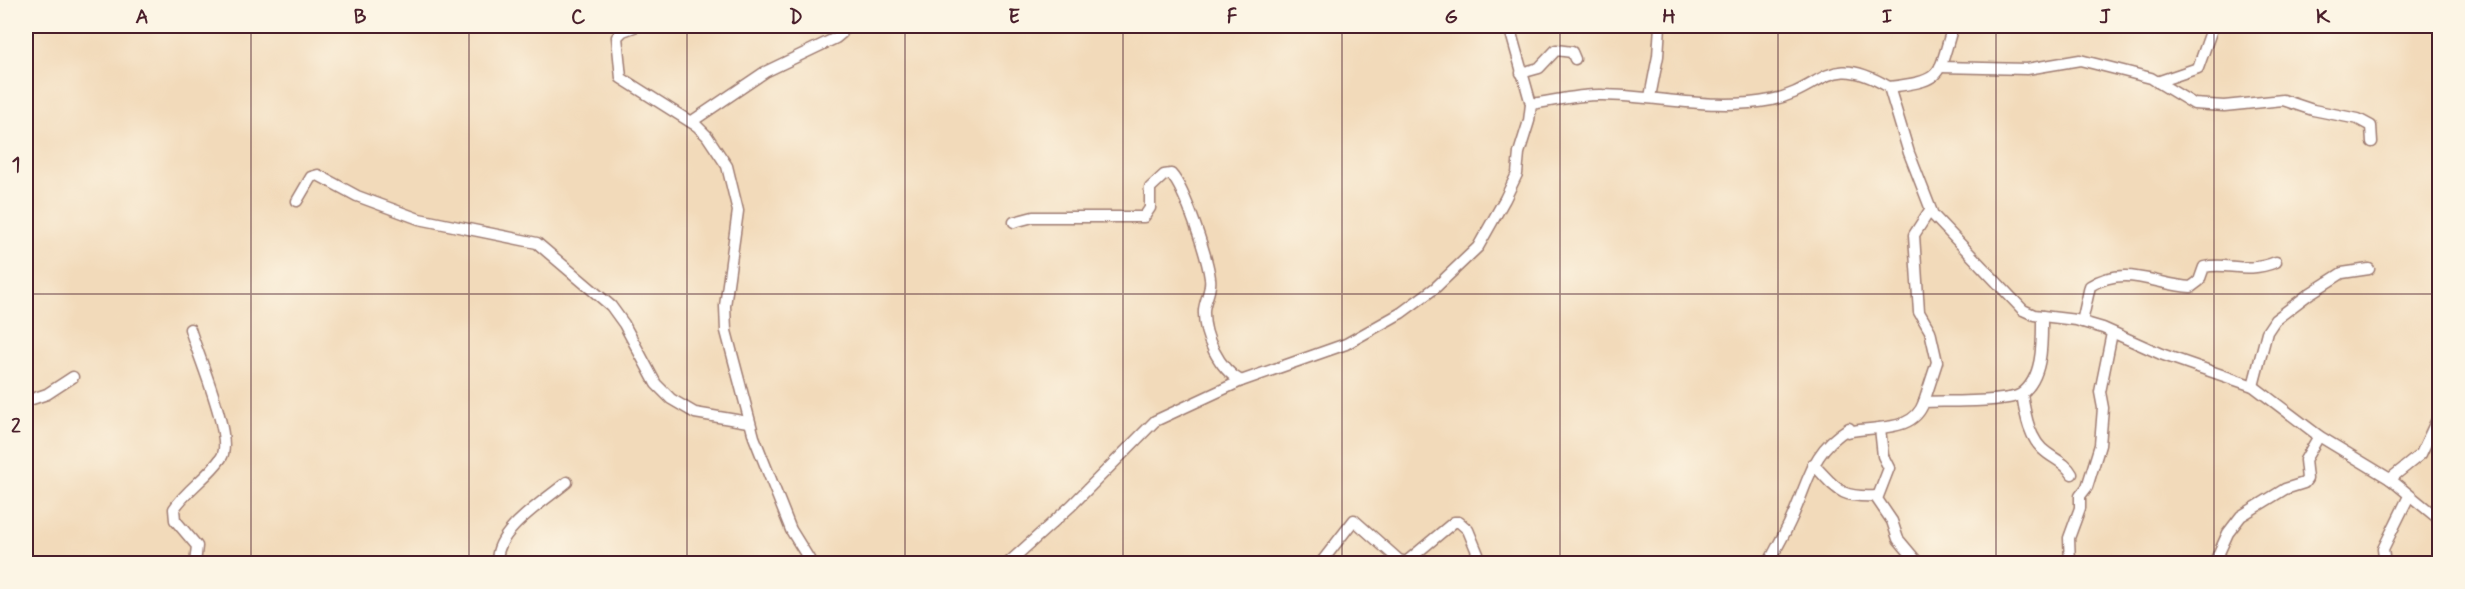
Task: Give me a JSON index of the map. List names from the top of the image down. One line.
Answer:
{"grid":{"columns":["A","B","C","D","E","F","G","H","I","J","K"],"rows":["1","2"]}}
